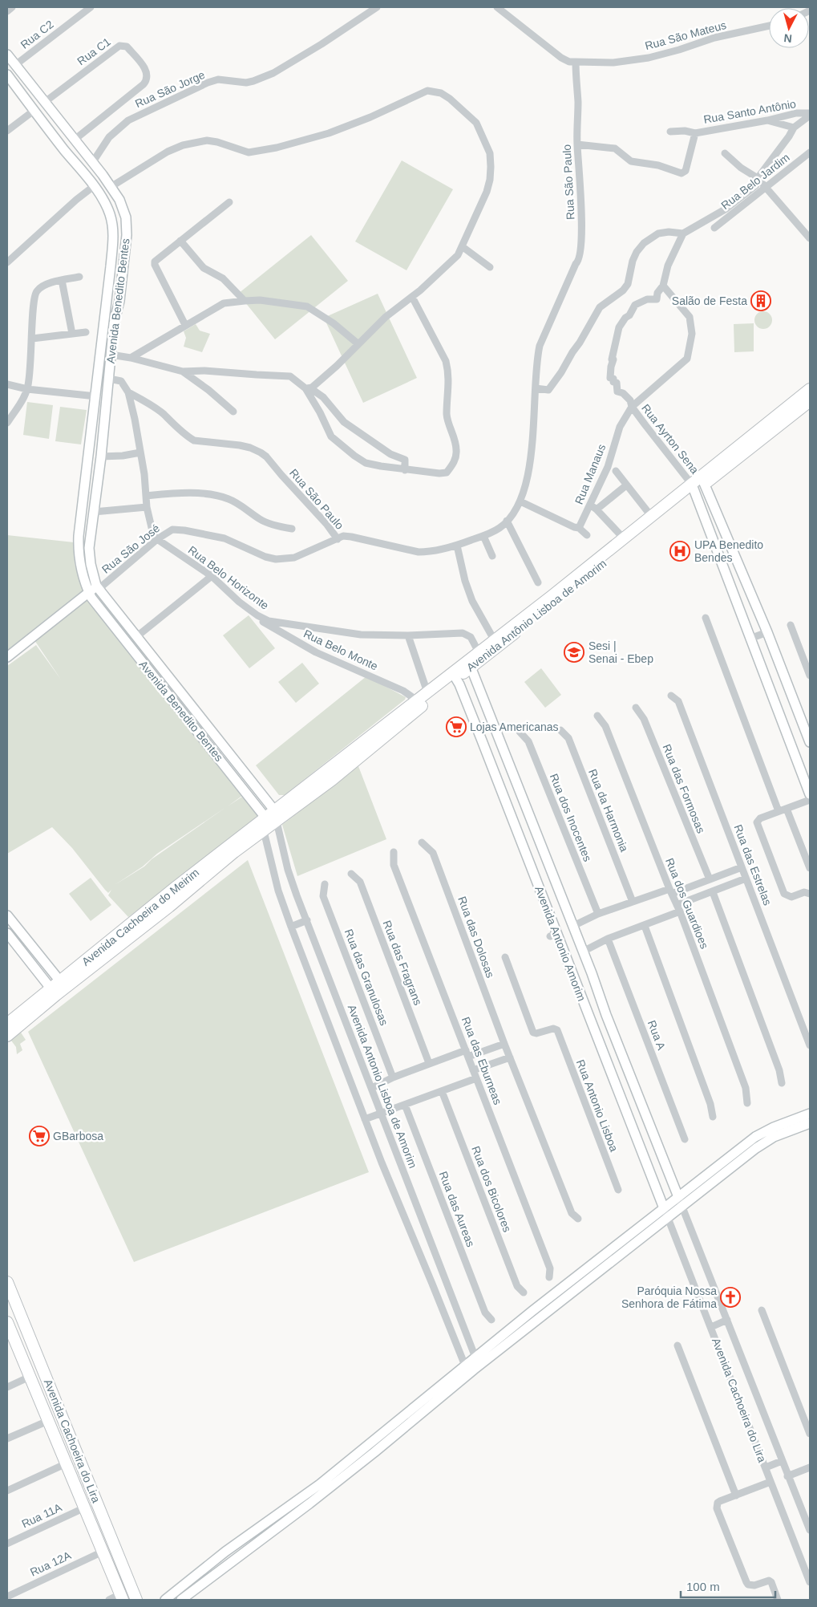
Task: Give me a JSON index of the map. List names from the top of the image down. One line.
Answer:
{"streets":{"main road":["Avenida Antônio Lisboa de Amorim","Avenida Cachoeira do Meirim","Avenida Cachoeira do Lira"],"street":["Rua C2","Rua São Mateus","Rua C1","Rua São Jorge","Rua Santo Antônio","Rua Belo Jardim","Rua São Paulo","Avenida Benedito Bentes","Rua Ayrton Sena","Rua Manaus","Rua São José","Rua Belo Horizonte","Rua Belo Monte","Rua das Formosas","Rua da Harmonia","Rua dos Inocentes","Rua das Estrelas","Rua dos Guardioes","Rua das Dolosas","Avenida Antonio Amorim","Rua das Fragrans","Rua das Granulosas","Rua A","Rua das Eburneas","Avenida Antonio Lisboa de Amorim","Rua Antonio Lisboa","Rua dos Bicolores","Rua das Aureas","Rua 11A","Rua 12A"]},"crossings":[["Rua C2","Avenida Benedito Bentes"],["Rua São Mateus","Rua São Paulo"],["Rua C1","Avenida Benedito Bentes"],["Rua São Jorge","Avenida Benedito Bentes"],["Rua Santo Antônio","Rua Belo Jardim"],["Rua São Paulo","Rua São José"],["Avenida Benedito Bentes","Rua São José"],["Avenida Benedito Bentes","Avenida Antônio Lisboa de Amorim"],["Avenida Benedito Bentes","Avenida Cachoeira do Meirim"],["Avenida Benedito Bentes","Avenida Antonio Lisboa de Amorim"],["Rua Ayrton Sena","Rua Manaus"],["Rua Ayrton Sena","Avenida Antônio Lisboa de Amorim"],["Rua São José","Rua Belo Horizonte"],["Rua Belo Horizonte","Avenida Antônio Lisboa de Amorim"],["Rua Belo Horizonte","Rua Belo Monte"],["Avenida Antônio Lisboa de Amorim","Rua Belo Monte"],["Avenida Antônio Lisboa de Amorim","Avenida Cachoeira do Meirim"],["Avenida Antônio Lisboa de Amorim","Avenida Antonio Amorim"],["Avenida Antônio Lisboa de Amorim","Avenida Antonio Lisboa de Amorim"],["Rua das Formosas","Avenida Antonio Amorim"],["Rua da Harmonia","Avenida Antonio Amorim"],["Rua dos Inocentes","Avenida Antonio Amorim"],["Rua das Estrelas","Avenida Antonio Amorim"],["Rua dos Guardioes","Avenida Antonio Amorim"],["Avenida Cachoeira do Meirim","Avenida Antonio Lisboa de Amorim"],["Avenida Antonio Amorim","Rua A"],["Avenida Antonio Amorim","Avenida Cachoeira do Lira"],["Avenida Cachoeira do Lira","Rua 11A"],["Avenida Cachoeira do Lira","Rua 12A"]],"places":{"building":["Salão de Festa"],"hospital":["UPA Benedito Bendes"],"school or university":["Sesi | Senai - Ebep"],"supermarket":["Lojas Americanas","GBarbosa"],"church":["Paróquia Nossa Senhora de Fátima"]},"scale_bar":"100 m","north":"bottom"}
